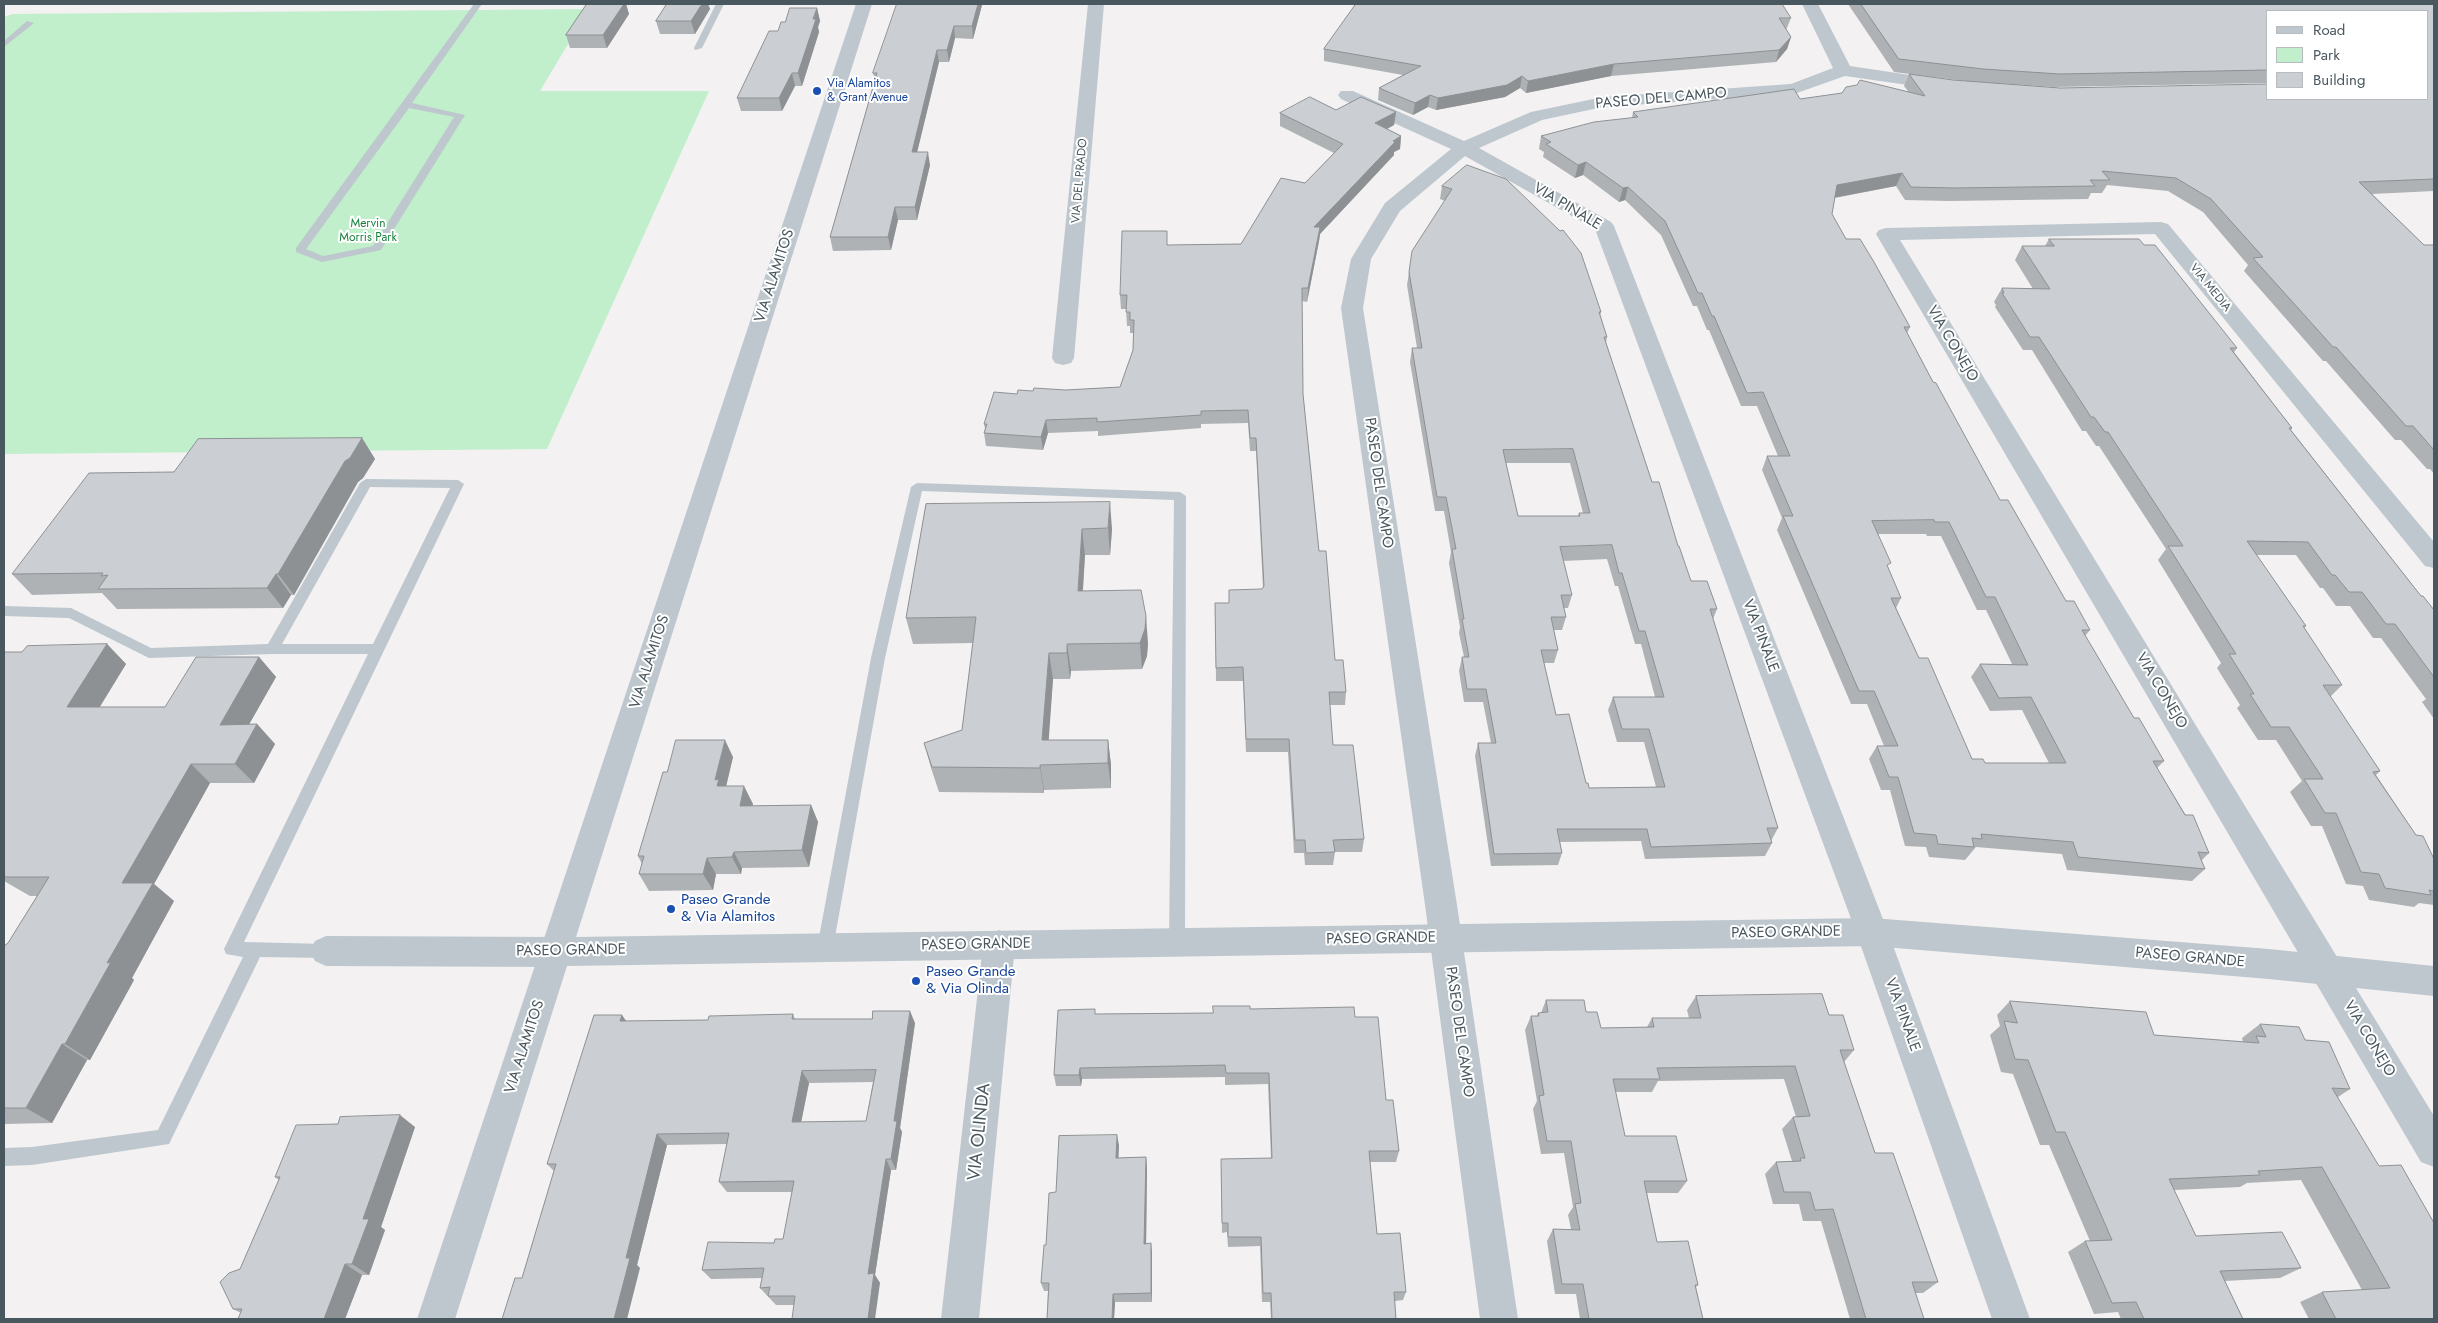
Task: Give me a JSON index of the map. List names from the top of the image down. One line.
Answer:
{"streets":{"street":["PASEO DEL CAMPO","VIA DEL PRADO","VIA PINALE","VIA ALAMITOS","VIA MEDIA","VIA CONEJO","PASEO GRANDE","VIA OLINDA"]},"crossings":[["PASEO DEL CAMPO","VIA PINALE"],["PASEO DEL CAMPO","PASEO GRANDE"],["VIA PINALE","PASEO GRANDE"],["VIA ALAMITOS","PASEO GRANDE"],["VIA MEDIA","VIA CONEJO"],["VIA CONEJO","PASEO GRANDE"],["PASEO GRANDE","VIA OLINDA"]],"parks":["Mervin Morris Park"],"places":["Via Alamitos & Grant Avenue","Paseo Grande & Via Alamitos","Paseo Grande & Via Olinda"],"legend":["Road","Park","Building"]}
